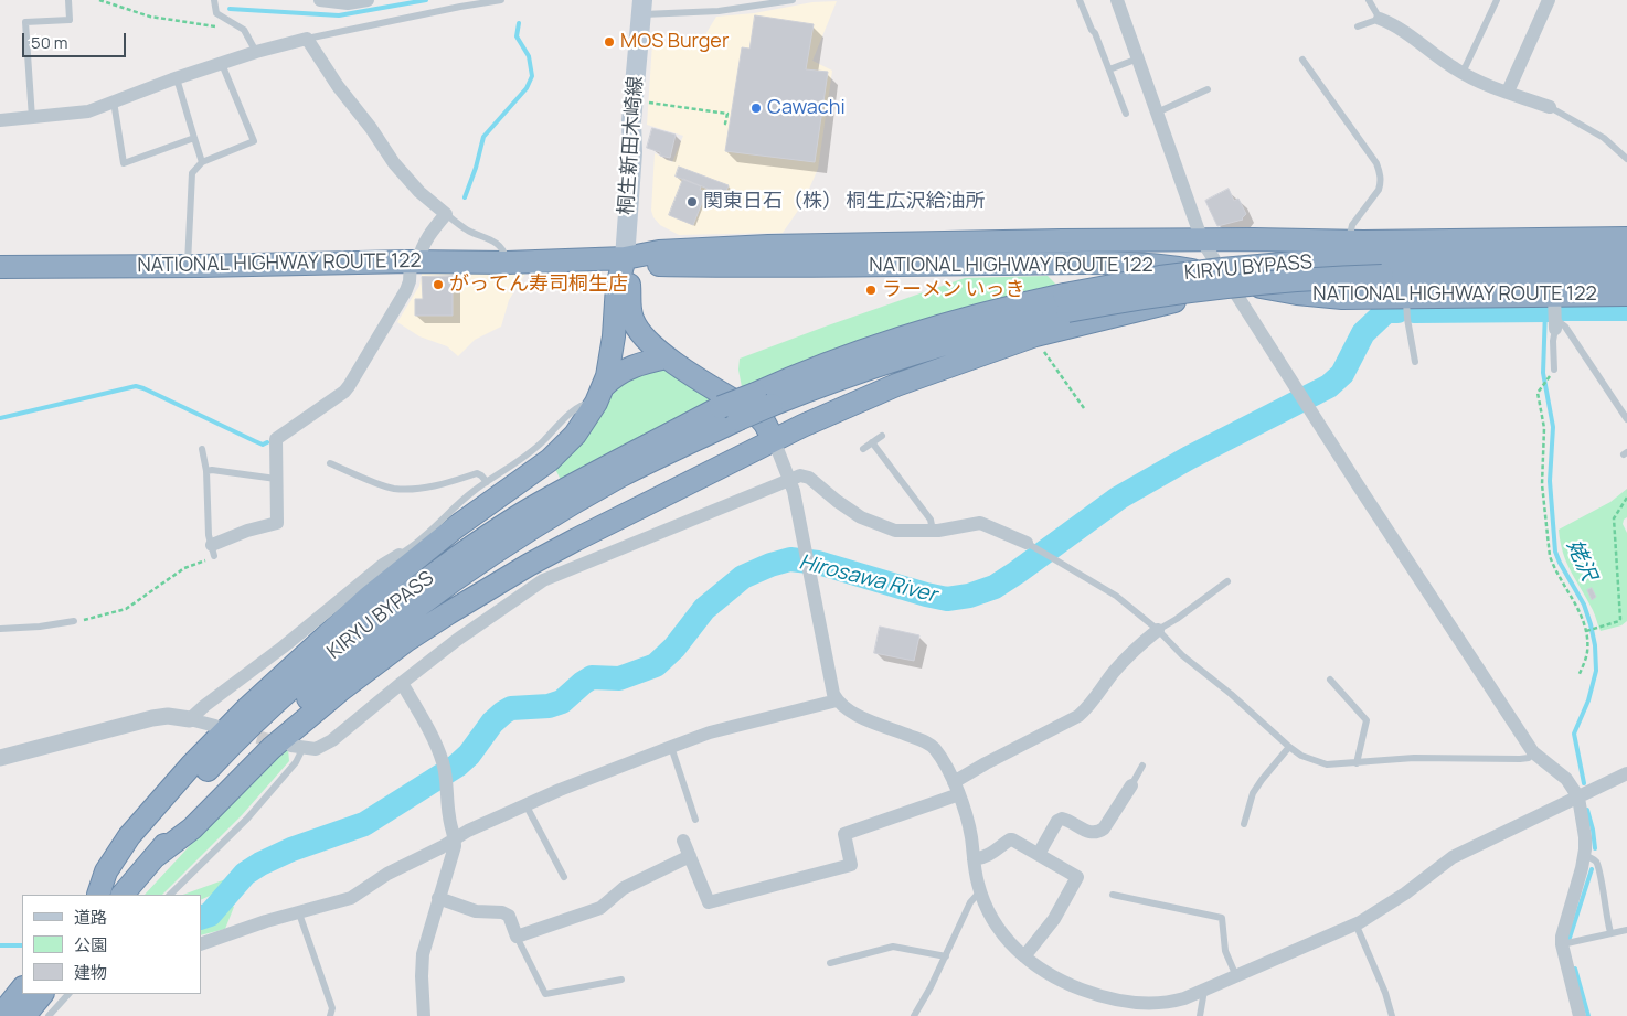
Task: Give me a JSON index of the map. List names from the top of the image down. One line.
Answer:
{"streets":{"highway":["NATIONAL HIGHWAY ROUTE 122","KIRYU BYPASS"],"main road":["桐生新田木崎線"]},"crossings":[["桐生新田木崎線","NATIONAL HIGHWAY ROUTE 122"]],"water":["姥沢","Hirosawa River"],"places":["MOS Burger","Cawachi","関東日石（株） 桐生広沢給油所","がってん寿司桐生店","ラーメン いっき"],"legend":["道路","公園","建物"],"scale_bar":"50 m"}
